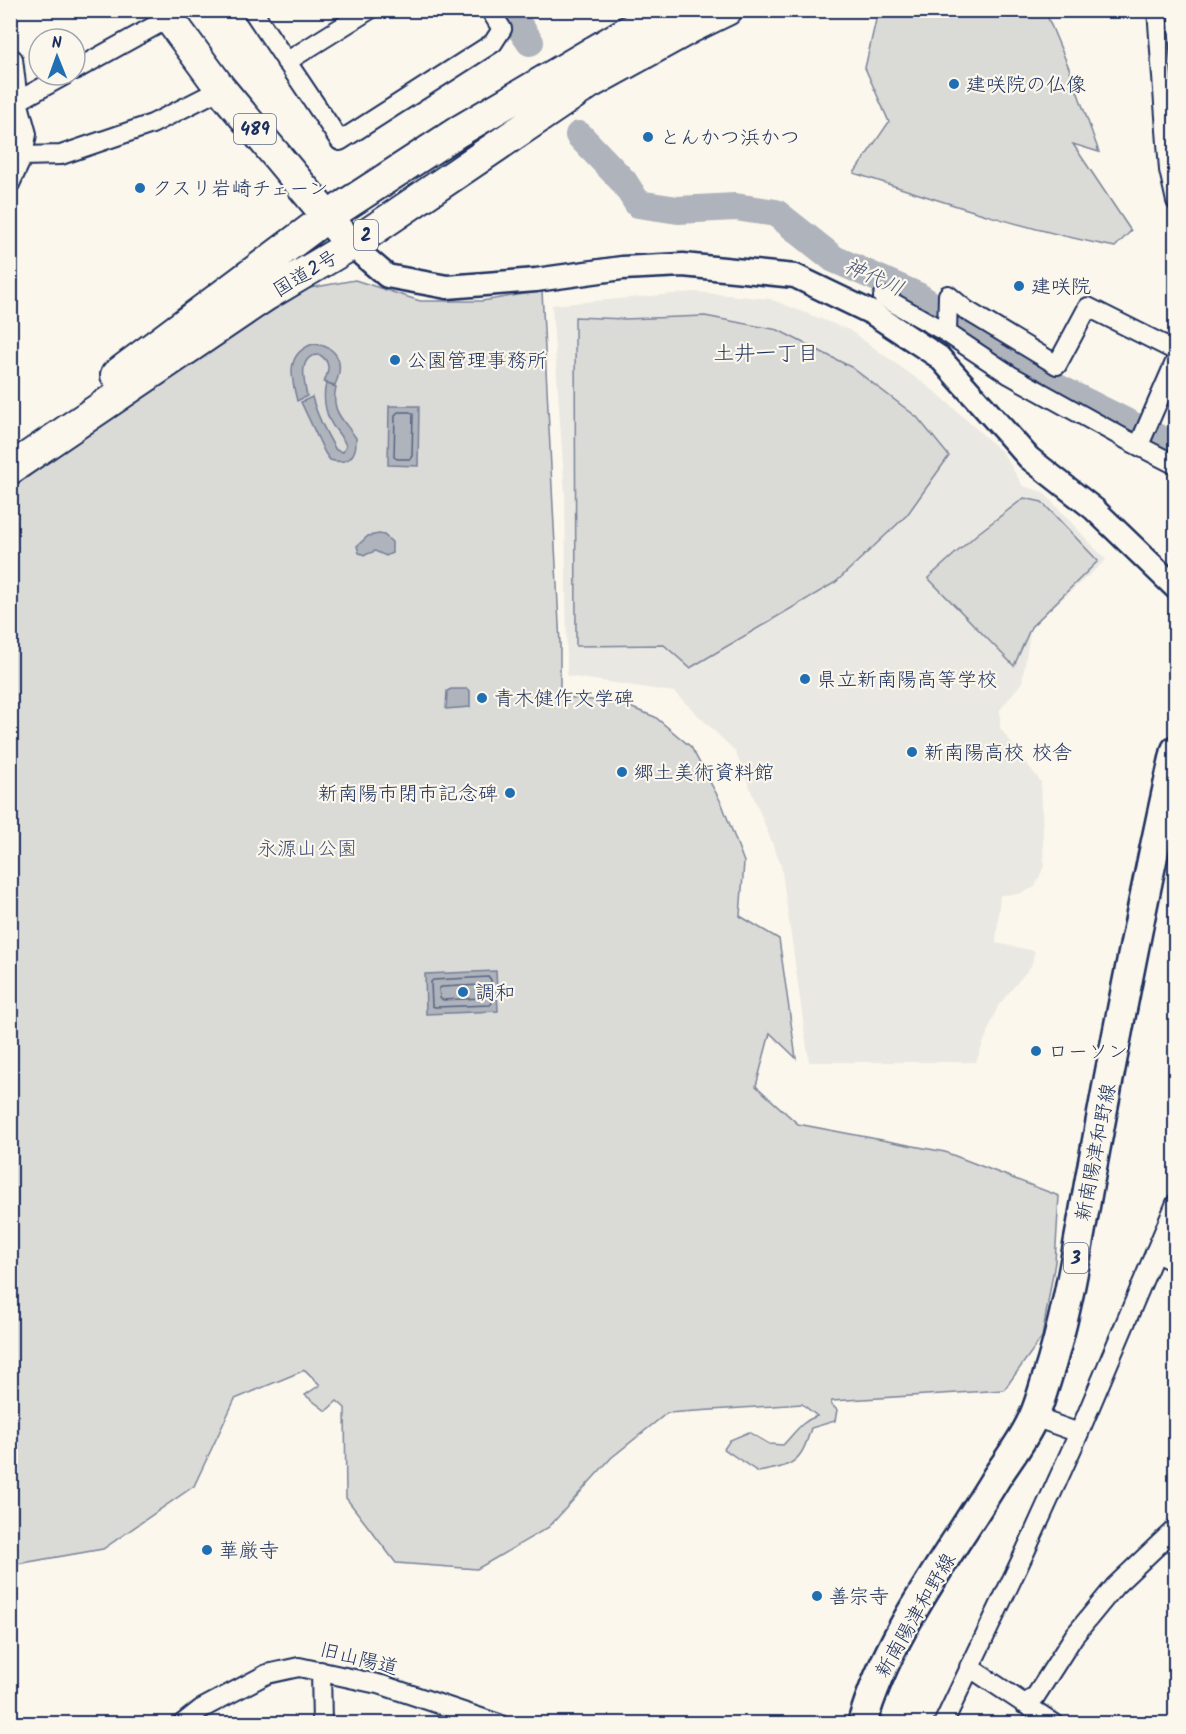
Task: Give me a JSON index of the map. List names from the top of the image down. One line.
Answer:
{"streets":{"highway":["489","2","国道2号"],"main road":["新南陽津和野線","3"],"street":["旧山陽道"]},"crossings":[["489","国道2号"]],"districts":["土井一丁目"],"water":["神代川"],"parks":["永源山公園"],"places":["建咲院の仏像","とんかつ浜かつ","クスリ岩崎チェーン","建咲院","公園管理事務所","県立新南陽高等学校","青木健作文学碑","新南陽高校 校舎","郷土美術資料館","新南陽市閉市記念碑","調和","ローソン","華厳寺","善宗寺"],"north":"top"}
